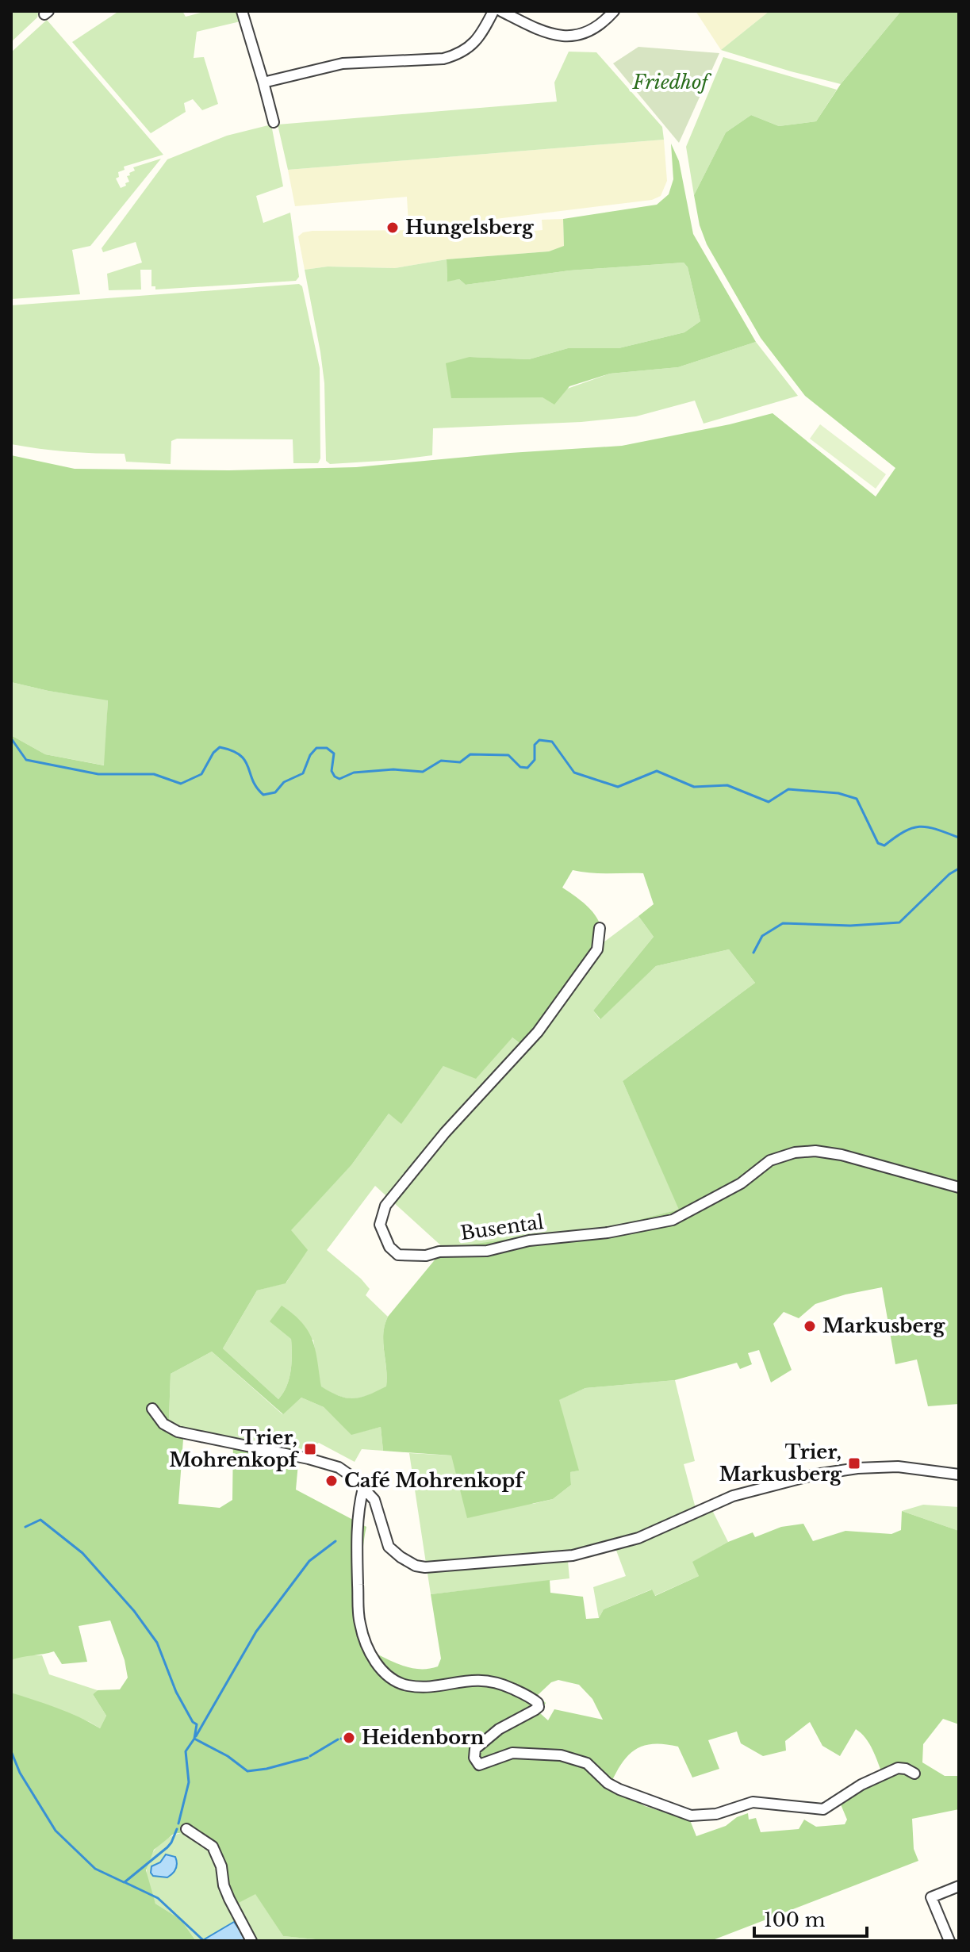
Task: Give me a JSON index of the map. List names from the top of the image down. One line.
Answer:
{"streets":{"street":["Busental"]},"parks":["Friedhof"],"places":{"other":["Hungelsberg","Markusberg","Café Mohrenkopf","Heidenborn"],"transit":["Trier, Mohrenkopf","Trier, Markusberg"]},"scale_bar":"100 m"}
